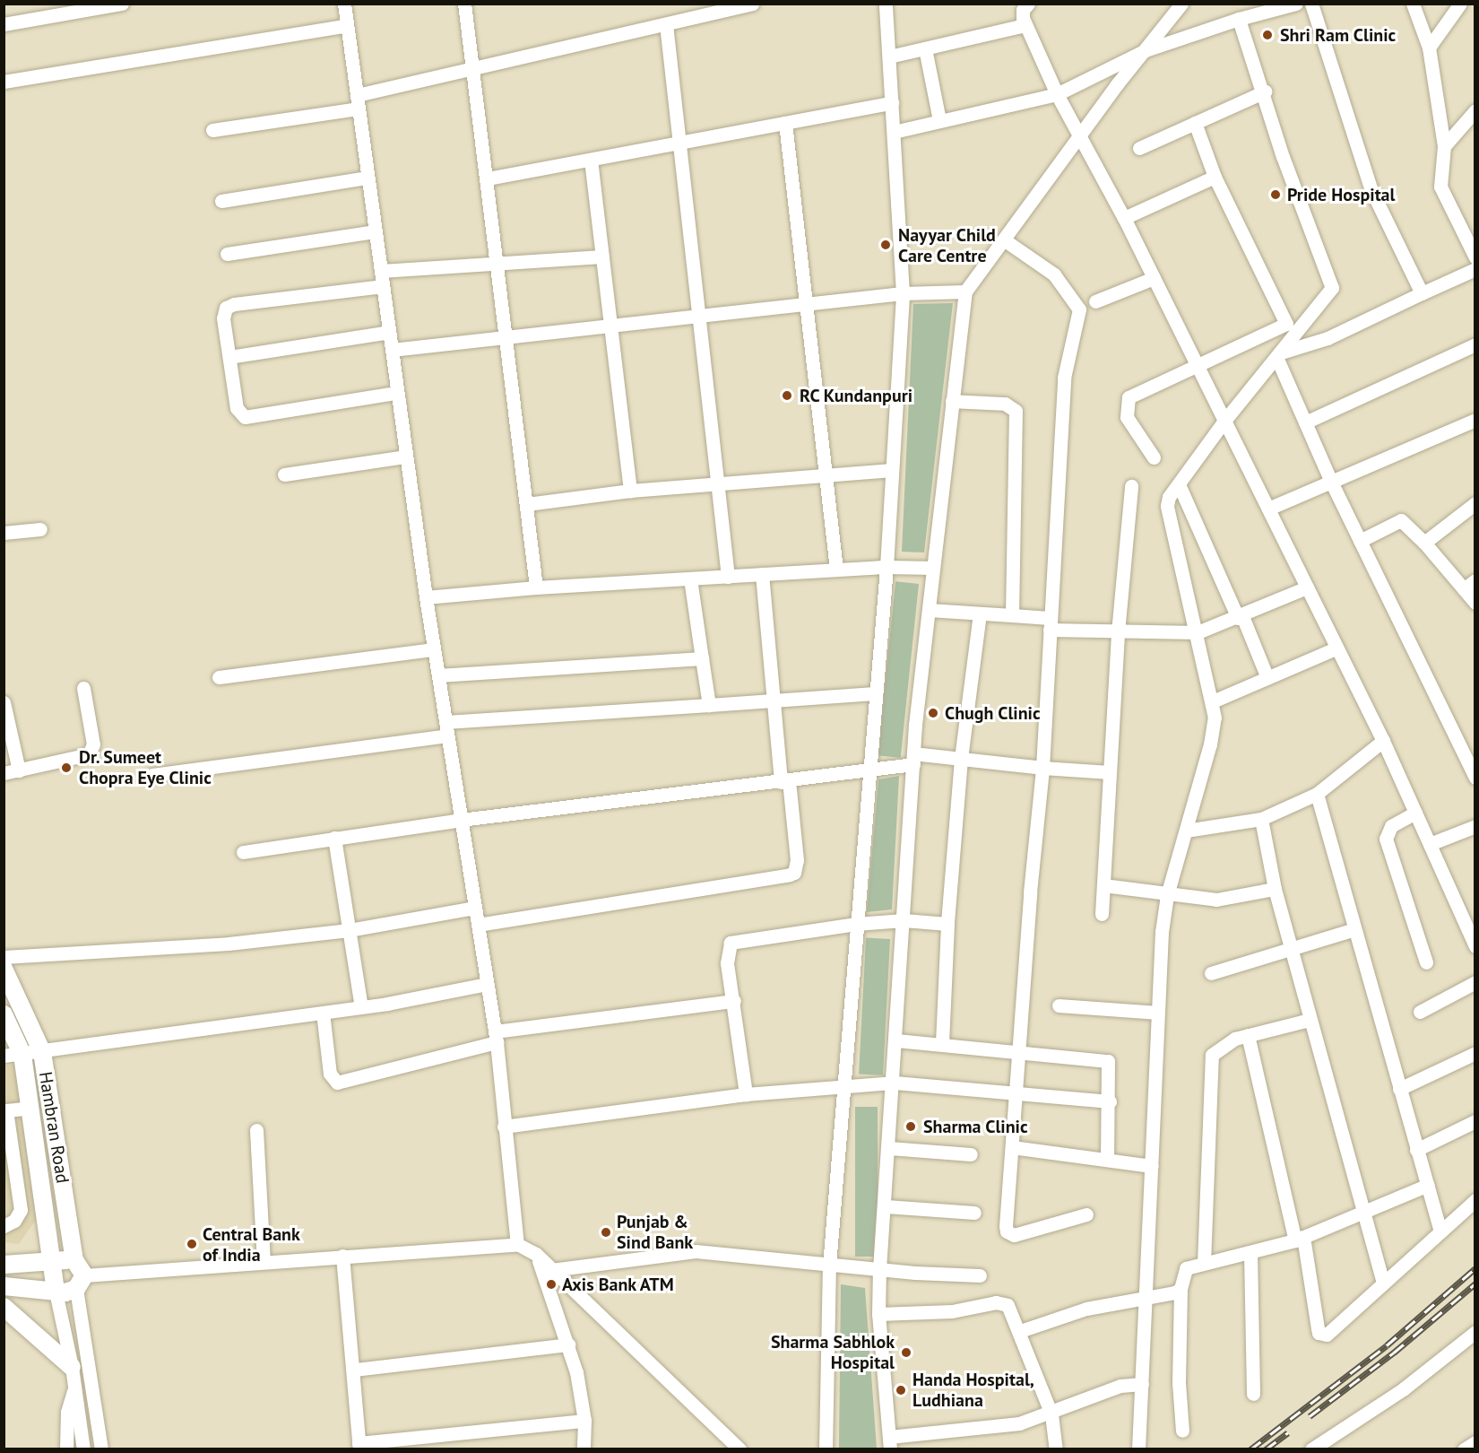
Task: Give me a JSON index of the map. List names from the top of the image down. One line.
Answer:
{"streets":{"main road":["Hambran Road"]},"places":["Shri Ram Clinic","Pride Hospital","Nayyar Child Care Centre","RC Kundanpuri","Chugh Clinic","Dr. Sumeet Chopra Eye Clinic","Sharma Clinic","Punjab & Sind Bank","Central Bank of India","Axis Bank ATM","Sharma Sabhlok Hospital","Handa Hospital, Ludhiana"]}
